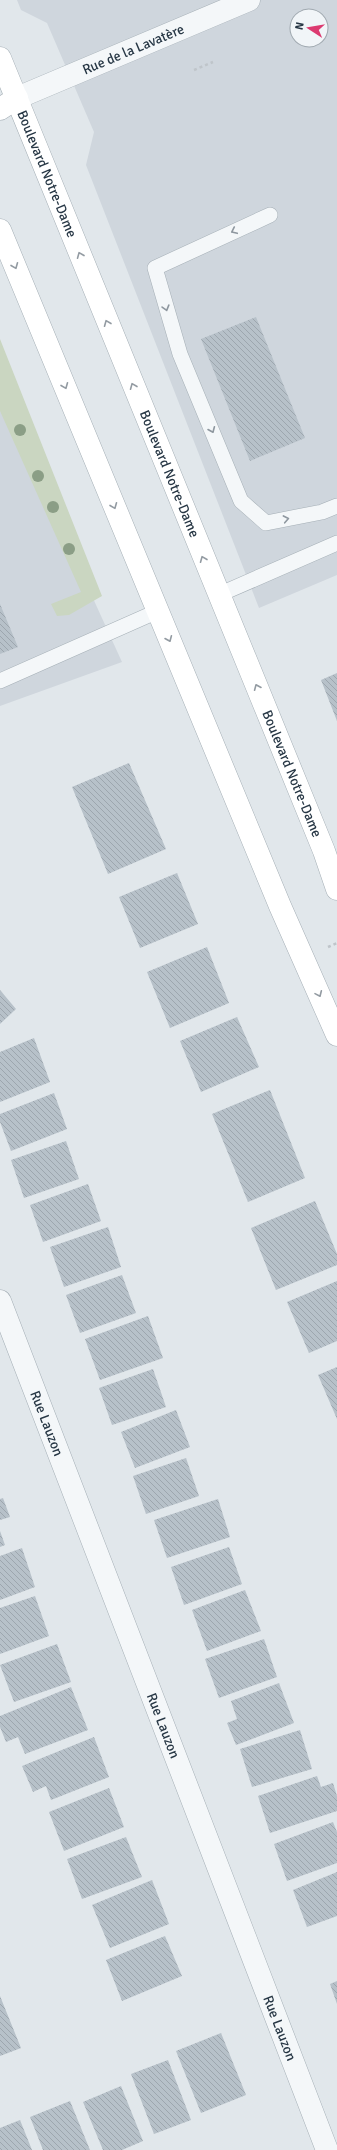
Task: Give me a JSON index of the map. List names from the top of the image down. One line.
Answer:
{"streets":{"street":["Rue de la Lavatère","Boulevard Notre-Dame","Rue Lauzon"]},"crossings":[["Rue de la Lavatère","Boulevard Notre-Dame"]],"north":"left"}
